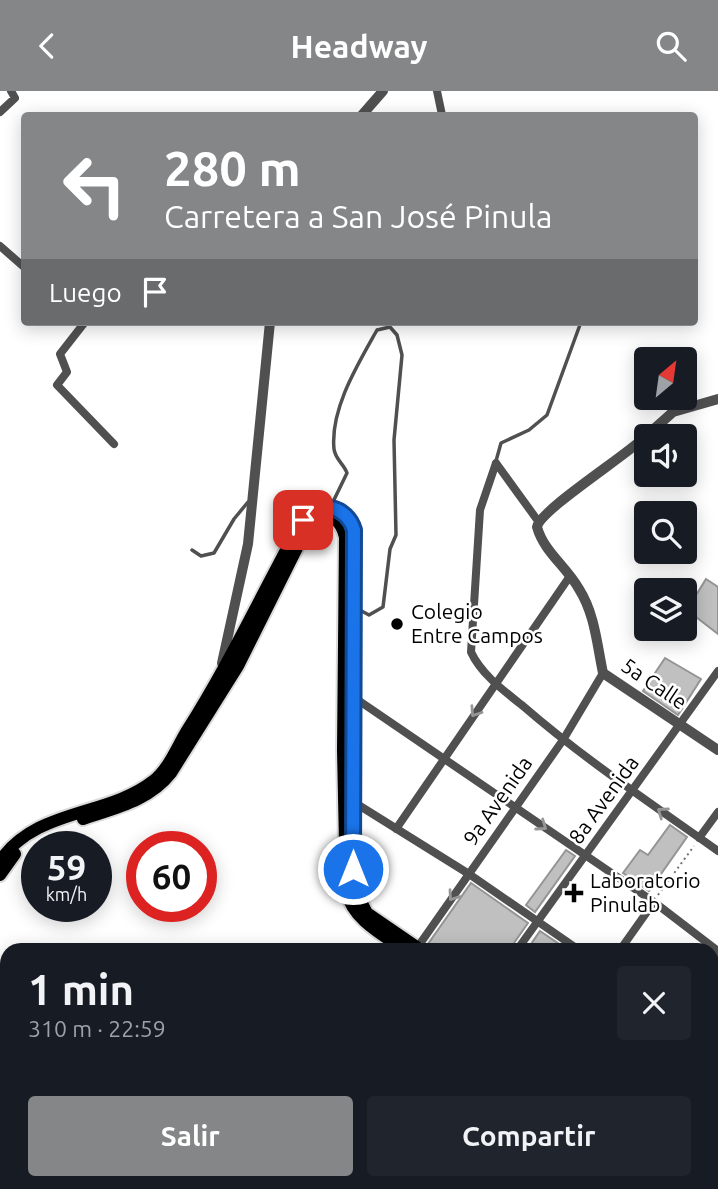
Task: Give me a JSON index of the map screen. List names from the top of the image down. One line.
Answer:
{"streets":{"street":["5a Calle","8a Avenida","9a Avenida"]},"crossings":[["5a Calle","8a Avenida"],["5a Calle","9a Avenida"]],"places":{"other":["Colegio Entre Campos"],"health":["Laboratorio Pinulab"]},"north":"top right","page":{"header":"Headway","turn":["280 m","Carretera a San José Pinula"],"then":"Luego","speed":"59 km/h","limit":"60","heading":["1 min","310 m · 22:59"],"buttons":["Salir","Compartir"]}}
